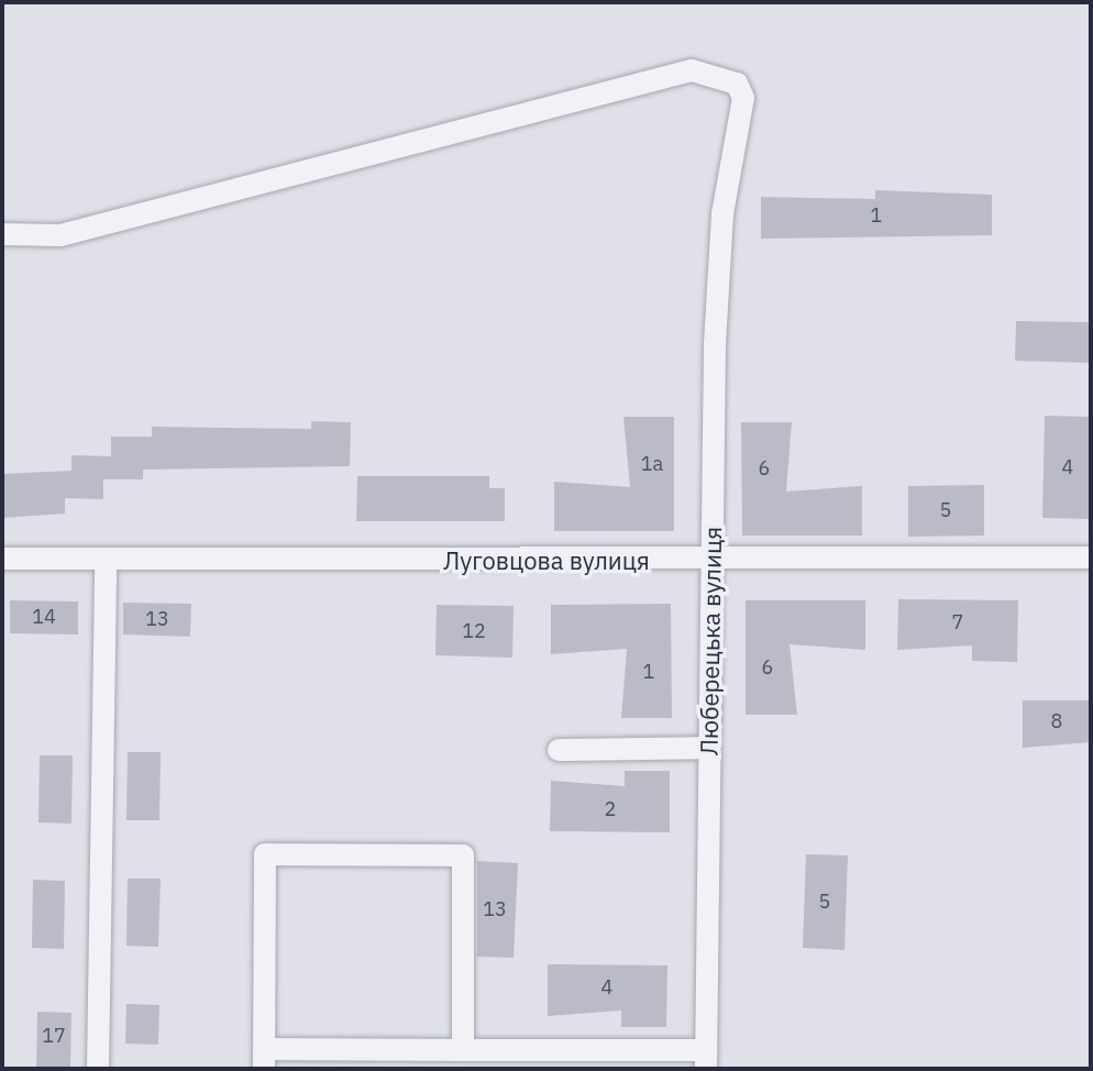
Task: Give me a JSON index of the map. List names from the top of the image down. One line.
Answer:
{"streets":{"street":["Луговцова вулиця","Люберецька вулиця"]},"crossings":[["Луговцова вулиця","Люберецька вулиця"]],"house_numbers":["1","1а","4","6","5","14","13","7","12","6","1","8","2","5","13","4","17"]}
